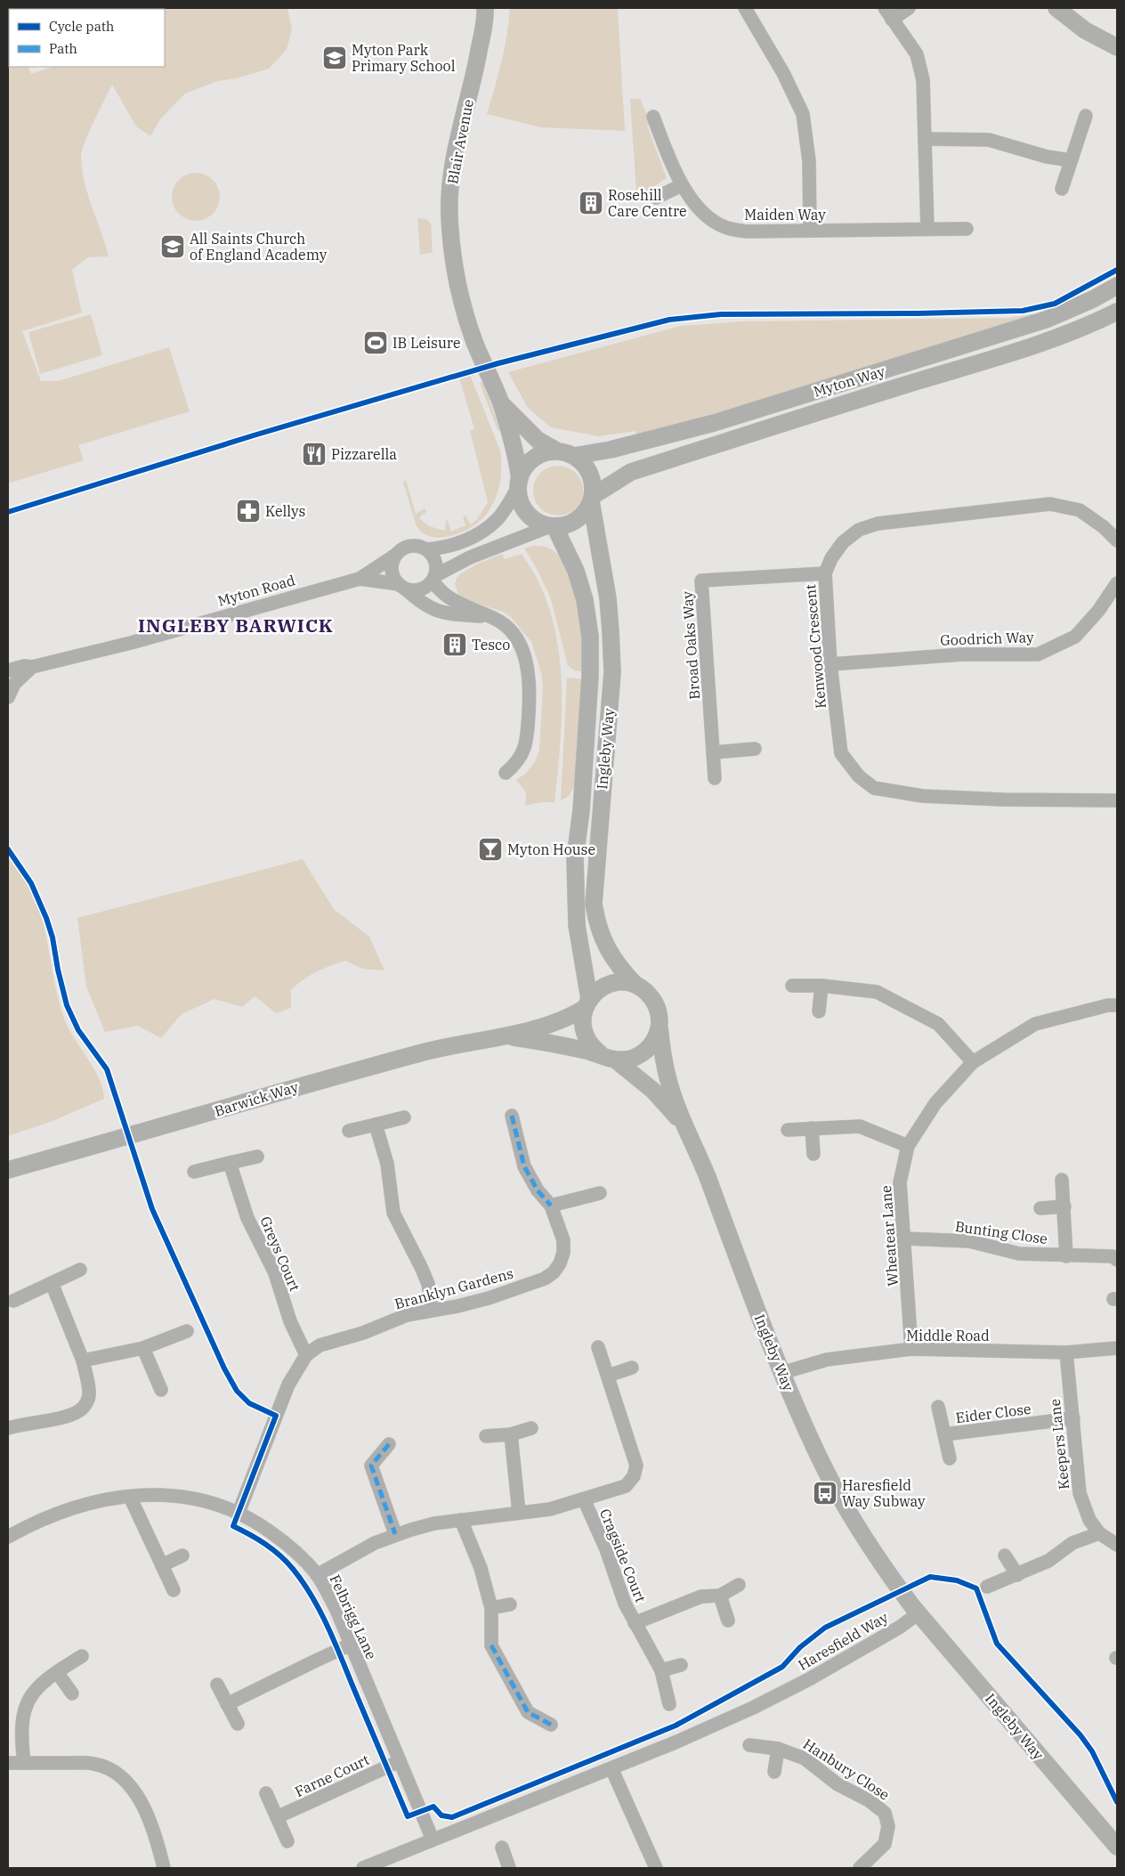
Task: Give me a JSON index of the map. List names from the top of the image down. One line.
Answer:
{"streets":{"street":["Blair Avenue","Maiden Way","Myton Way","Myton Road","Goodrich Way","Broad Oaks Way","Kenwood Crescent","Ingleby Way","Barwick Way","Bunting Close","Wheatear Lane","Greys Court","Branklyn Gardens","Middle Road","Eider Close","Keepers Lane","Cragside Court","Felbrigg Lane","Haresfield Way","Hanbury Close","Farne Court"]},"crossings":[["Blair Avenue","Myton Way"],["Blair Avenue","Ingleby Way"],["Myton Way","Ingleby Way"],["Goodrich Way","Kenwood Crescent"],["Broad Oaks Way","Kenwood Crescent"],["Ingleby Way","Barwick Way"],["Ingleby Way","Middle Road"],["Ingleby Way","Haresfield Way"],["Bunting Close","Wheatear Lane"],["Wheatear Lane","Middle Road"],["Greys Court","Branklyn Gardens"],["Branklyn Gardens","Felbrigg Lane"],["Middle Road","Keepers Lane"],["Eider Close","Keepers Lane"],["Felbrigg Lane","Haresfield Way"],["Felbrigg Lane","Farne Court"]],"districts":["INGLEBY BARWICK"],"places":{"school or university":["Myton Park Primary School","All Saints Church of England Academy"],"building":["Rosehill Care Centre","Tesco"],"sports":["IB Leisure"],"restaurant":["Pizzarella"],"pharmacy":["Kellys"],"bar":["Myton House"],"bus stop":["Haresfield Way Subway"]},"legend":["Cycle path","Path"]}
